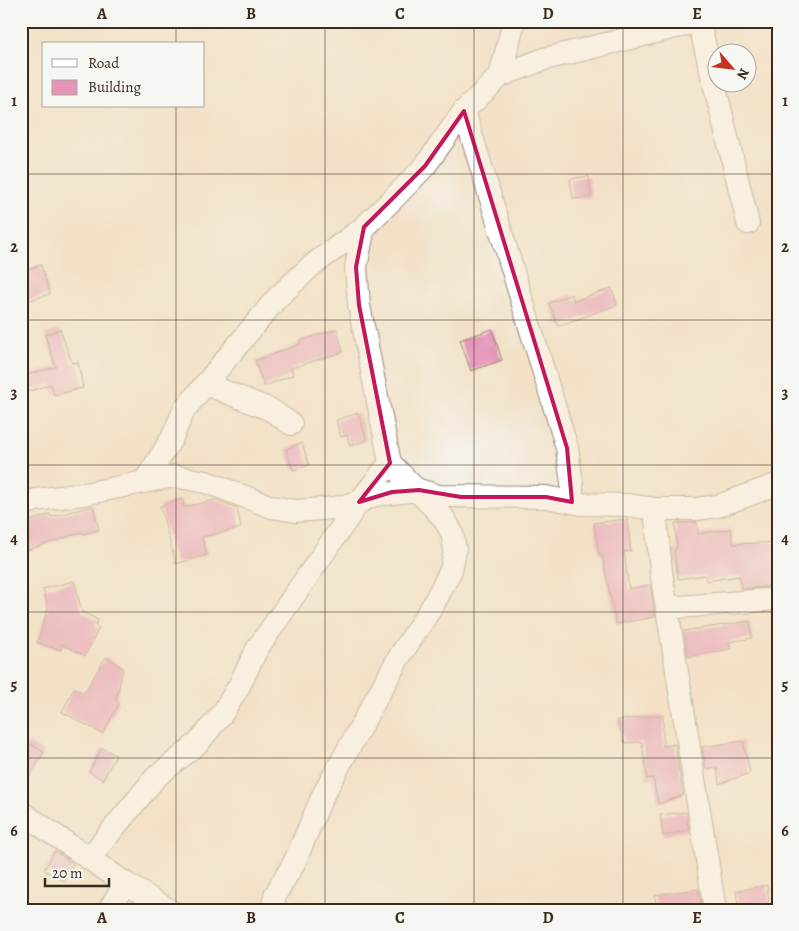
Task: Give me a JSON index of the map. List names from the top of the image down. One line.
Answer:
{"legend":["Road","Building"],"scale_bar":"20 m","north":"bottom right","grid":{"columns":["A","B","C","D","E"],"rows":["1","2","3","4","5","6"]}}
